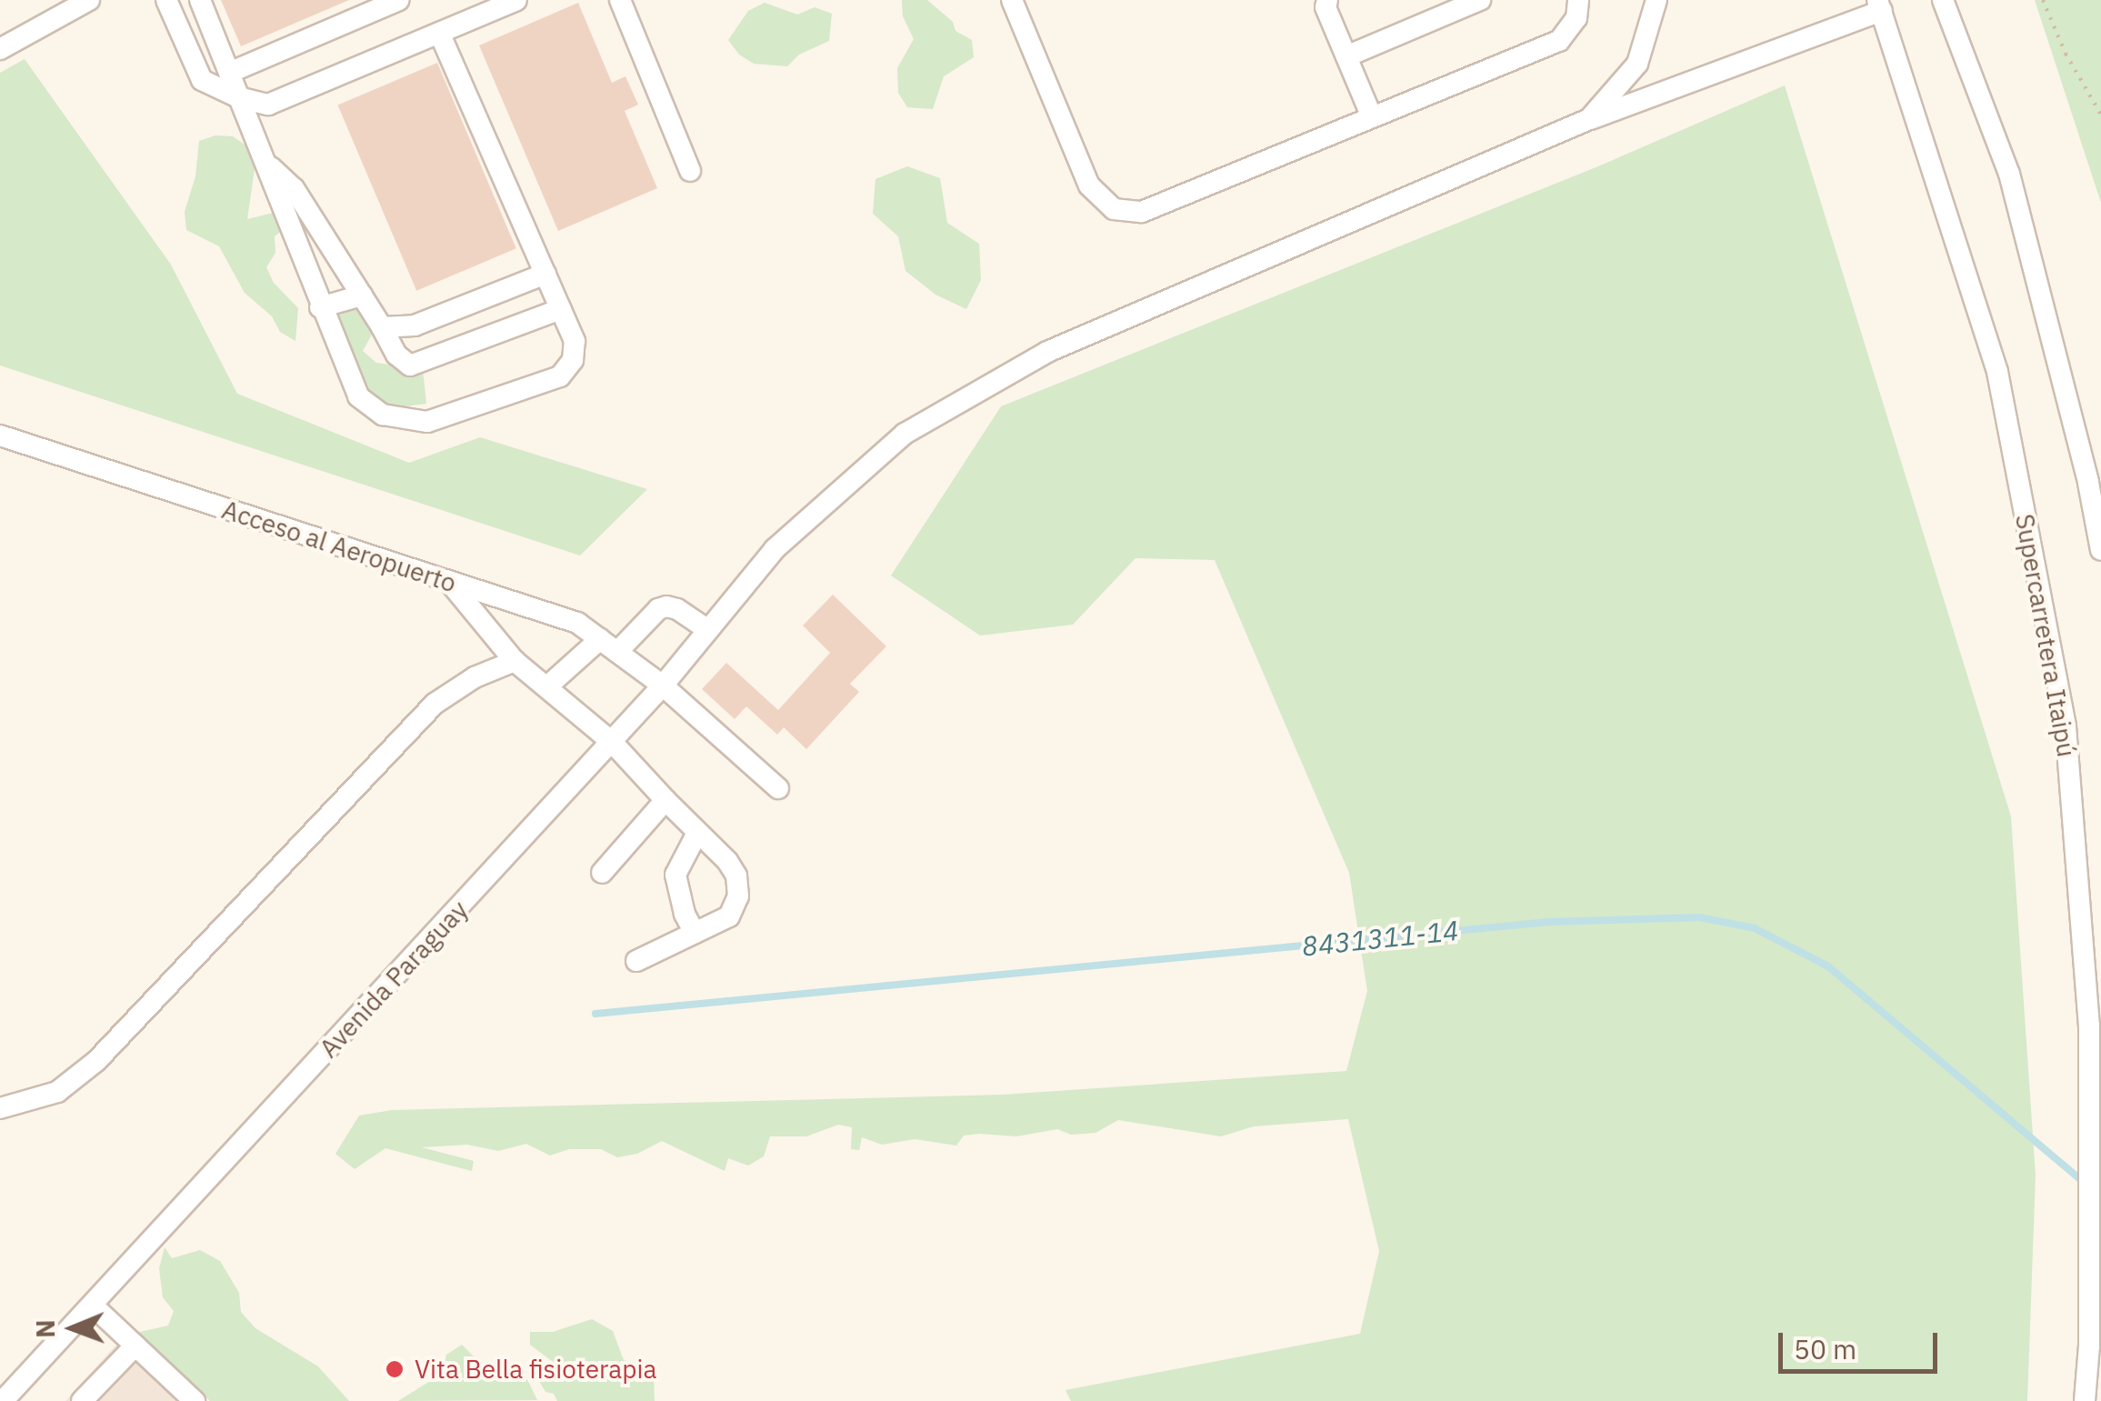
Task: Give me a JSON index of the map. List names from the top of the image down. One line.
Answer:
{"streets":{"street":["Acceso al Aeropuerto","Supercarretera Itaipú","Avenida Paraguay"]},"crossings":[["Acceso al Aeropuerto","Avenida Paraguay"],["Supercarretera Itaipú","Avenida Paraguay"]],"water":["8431311-14"],"places":["Vita Bella fisioterapia"],"scale_bar":"50 m","north":"left"}
